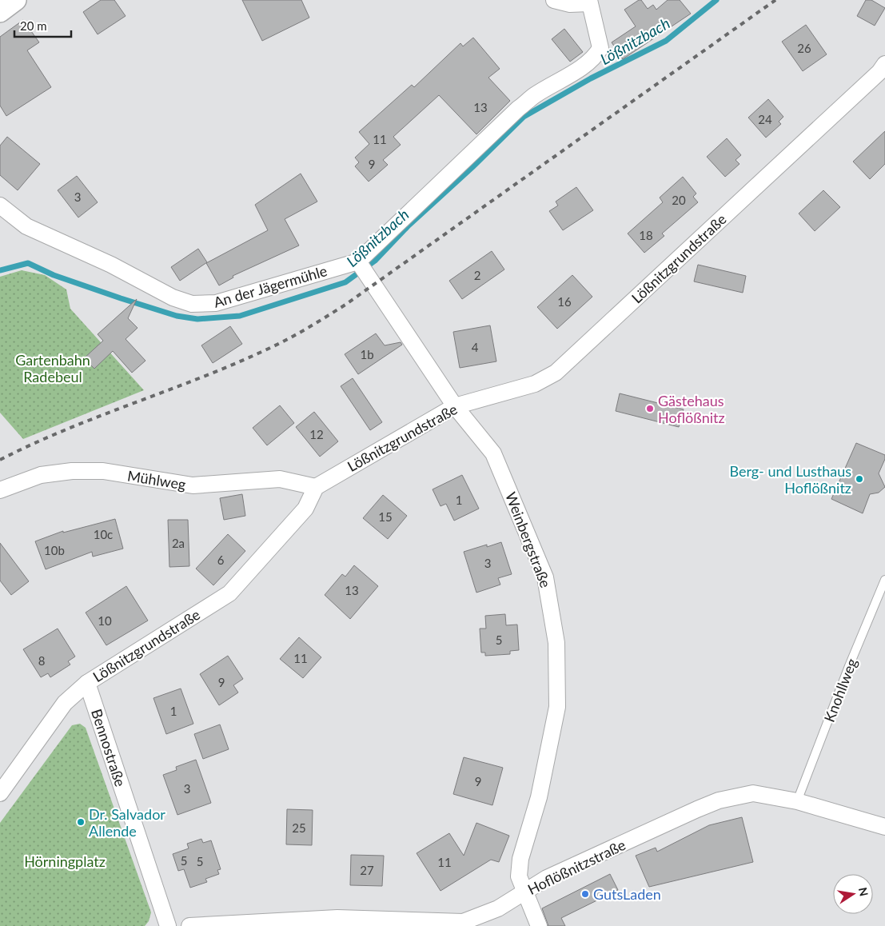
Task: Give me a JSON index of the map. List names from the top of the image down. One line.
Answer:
{"streets":{"street":["Lößnitzgrundstraße","An der Jägermühle","Mühlweg","Weinbergstraße","Bennostraße","Hoflößnitzstraße"],"lane":["Knohllweg"]},"crossings":[["Lößnitzgrundstraße","Mühlweg"],["Lößnitzgrundstraße","Weinbergstraße"],["Lößnitzgrundstraße","Bennostraße"],["An der Jägermühle","Weinbergstraße"],["Weinbergstraße","Hoflößnitzstraße"],["Knohllweg","Hoflößnitzstraße"]],"water":["Lößnitzbach"],"parks":["Gartenbahn Radebeul","Hörningplatz"],"places":["Gästehaus Hoflößnitz","Berg- und Lusthaus Hoflößnitz","Dr. Salvador Allende","GutsLaden"],"house_numbers":["26","13","24","11","9","3","20","18","2","16","4","1b","12","1","15","10c","2a","10b","6","3","13","10","5","11","8","9","1","9","3","25","5","5","11","27"],"scale_bar":"20 m","north":"right"}
